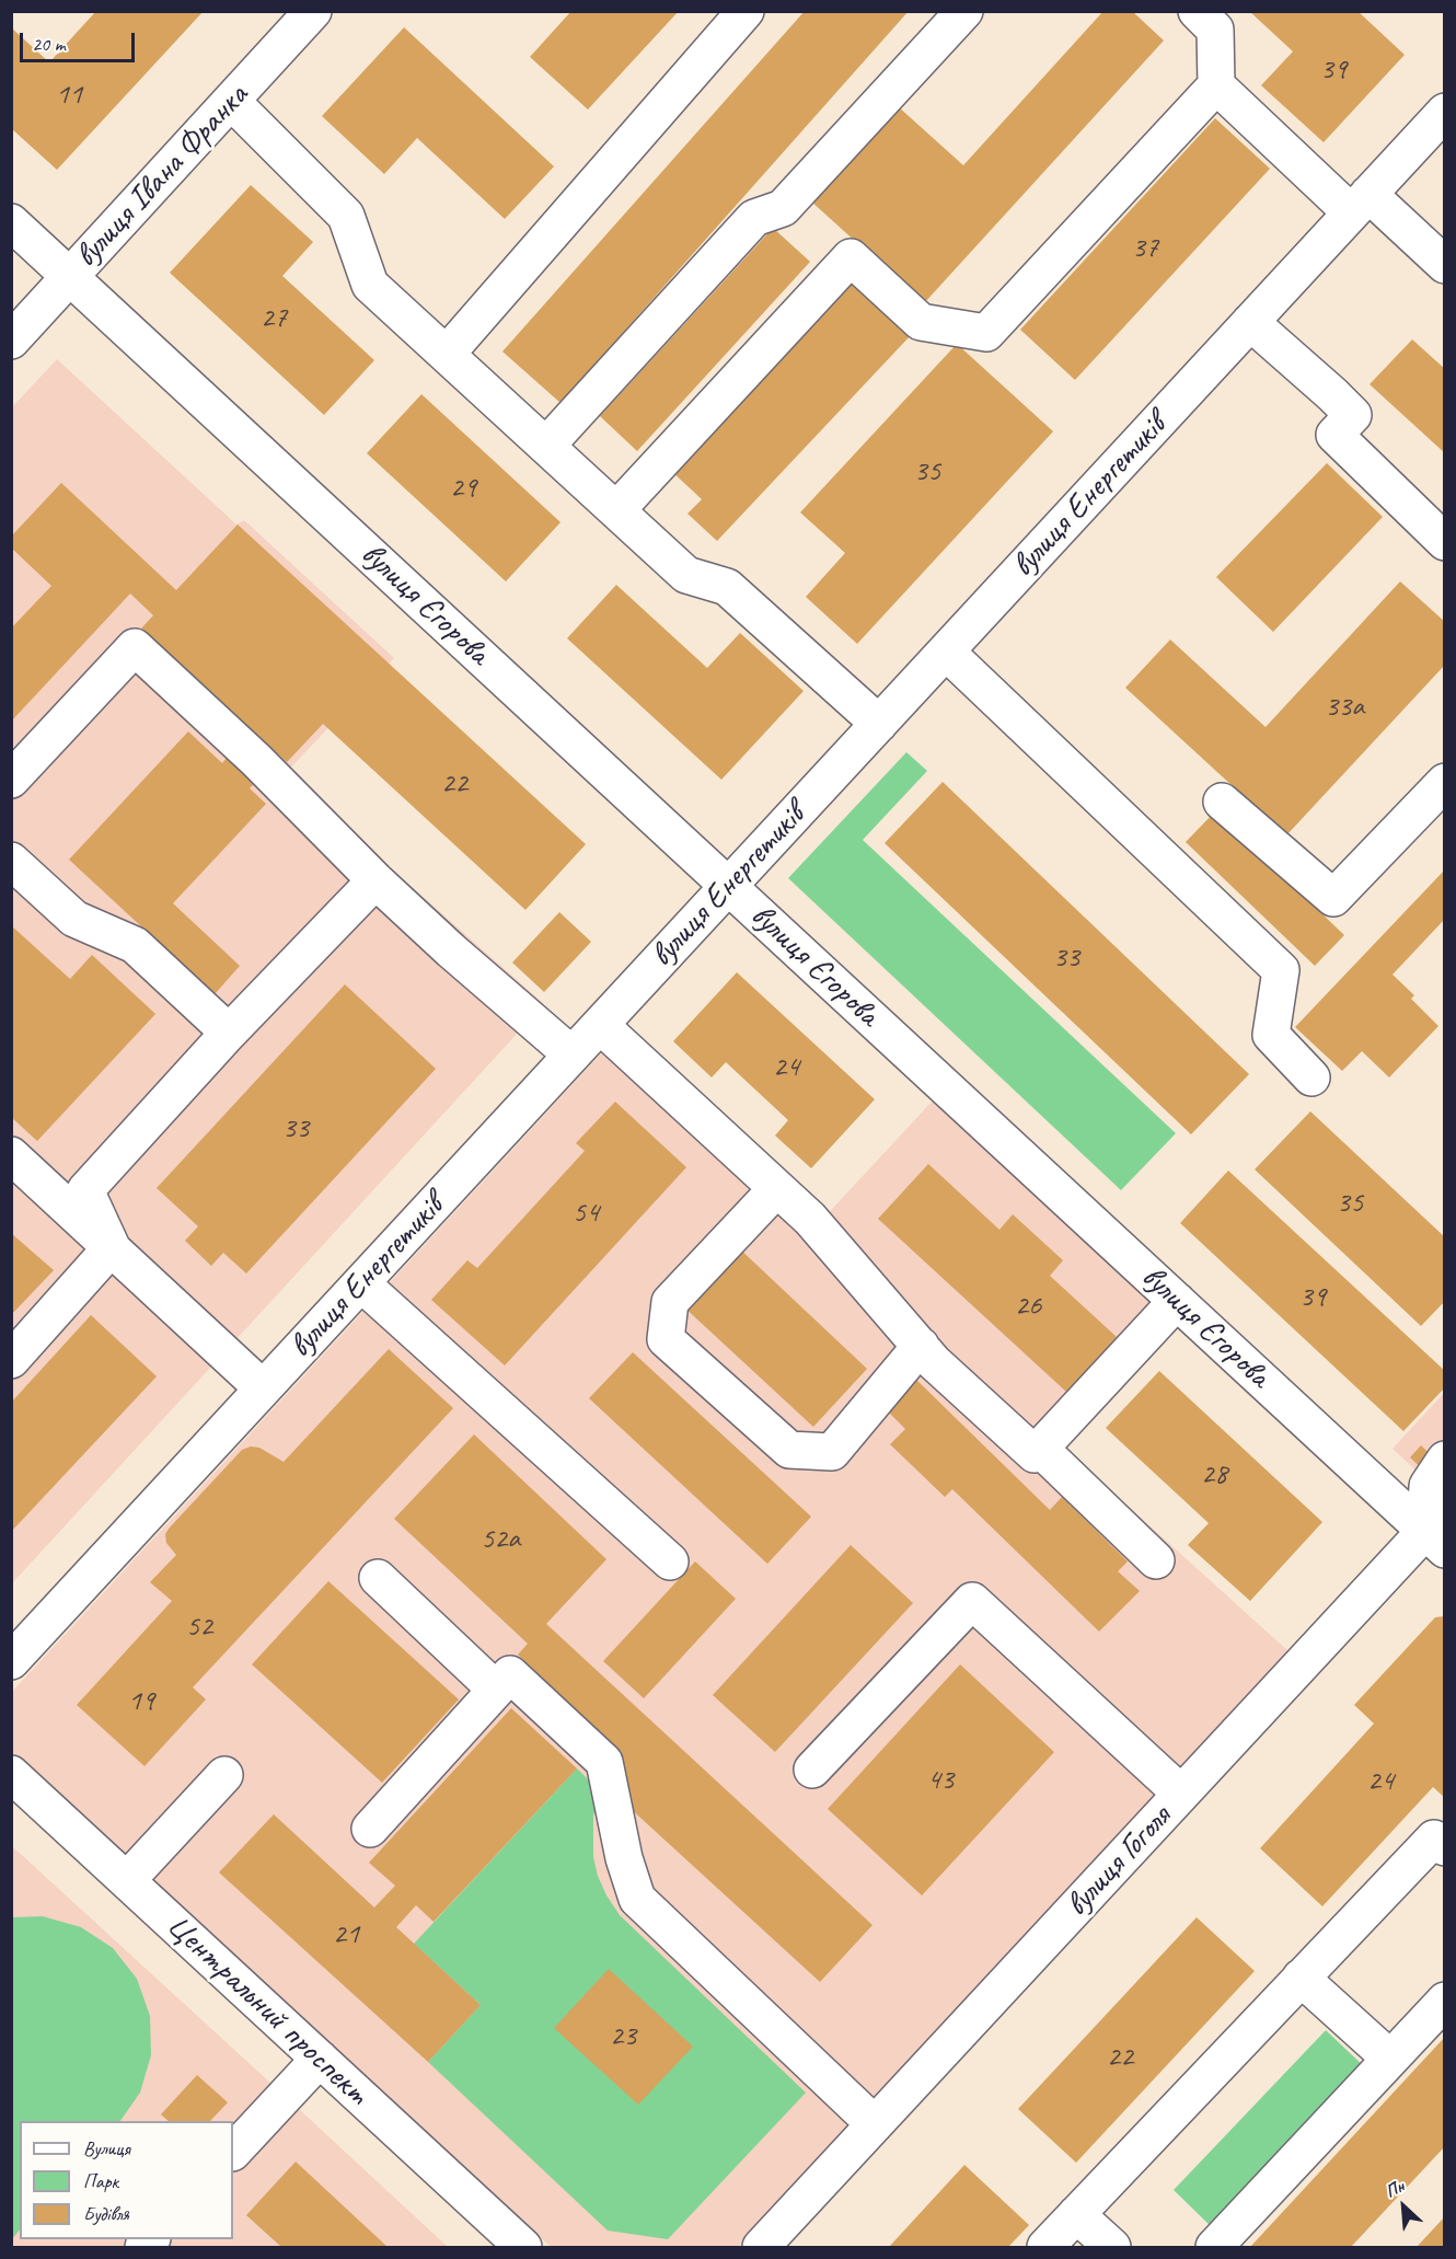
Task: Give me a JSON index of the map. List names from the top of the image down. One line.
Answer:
{"streets":{"street":["вулиця Івана Франка","вулиця Енергетиків","вулиця Єгорова","вулиця Гоголя","Центральний проспект"]},"crossings":[["вулиця Івана Франка","вулиця Єгорова"],["вулиця Енергетиків","вулиця Єгорова"],["вулиця Єгорова","вулиця Гоголя"]],"house_numbers":["39","11","37","27","35","29","33а","22","33","24","33","35","54","39","26","28","52а","52","19","43","24","21","23","22"],"legend":["Вулиця","Парк","Будівля"],"scale_bar":"20 m","north":"top left"}
